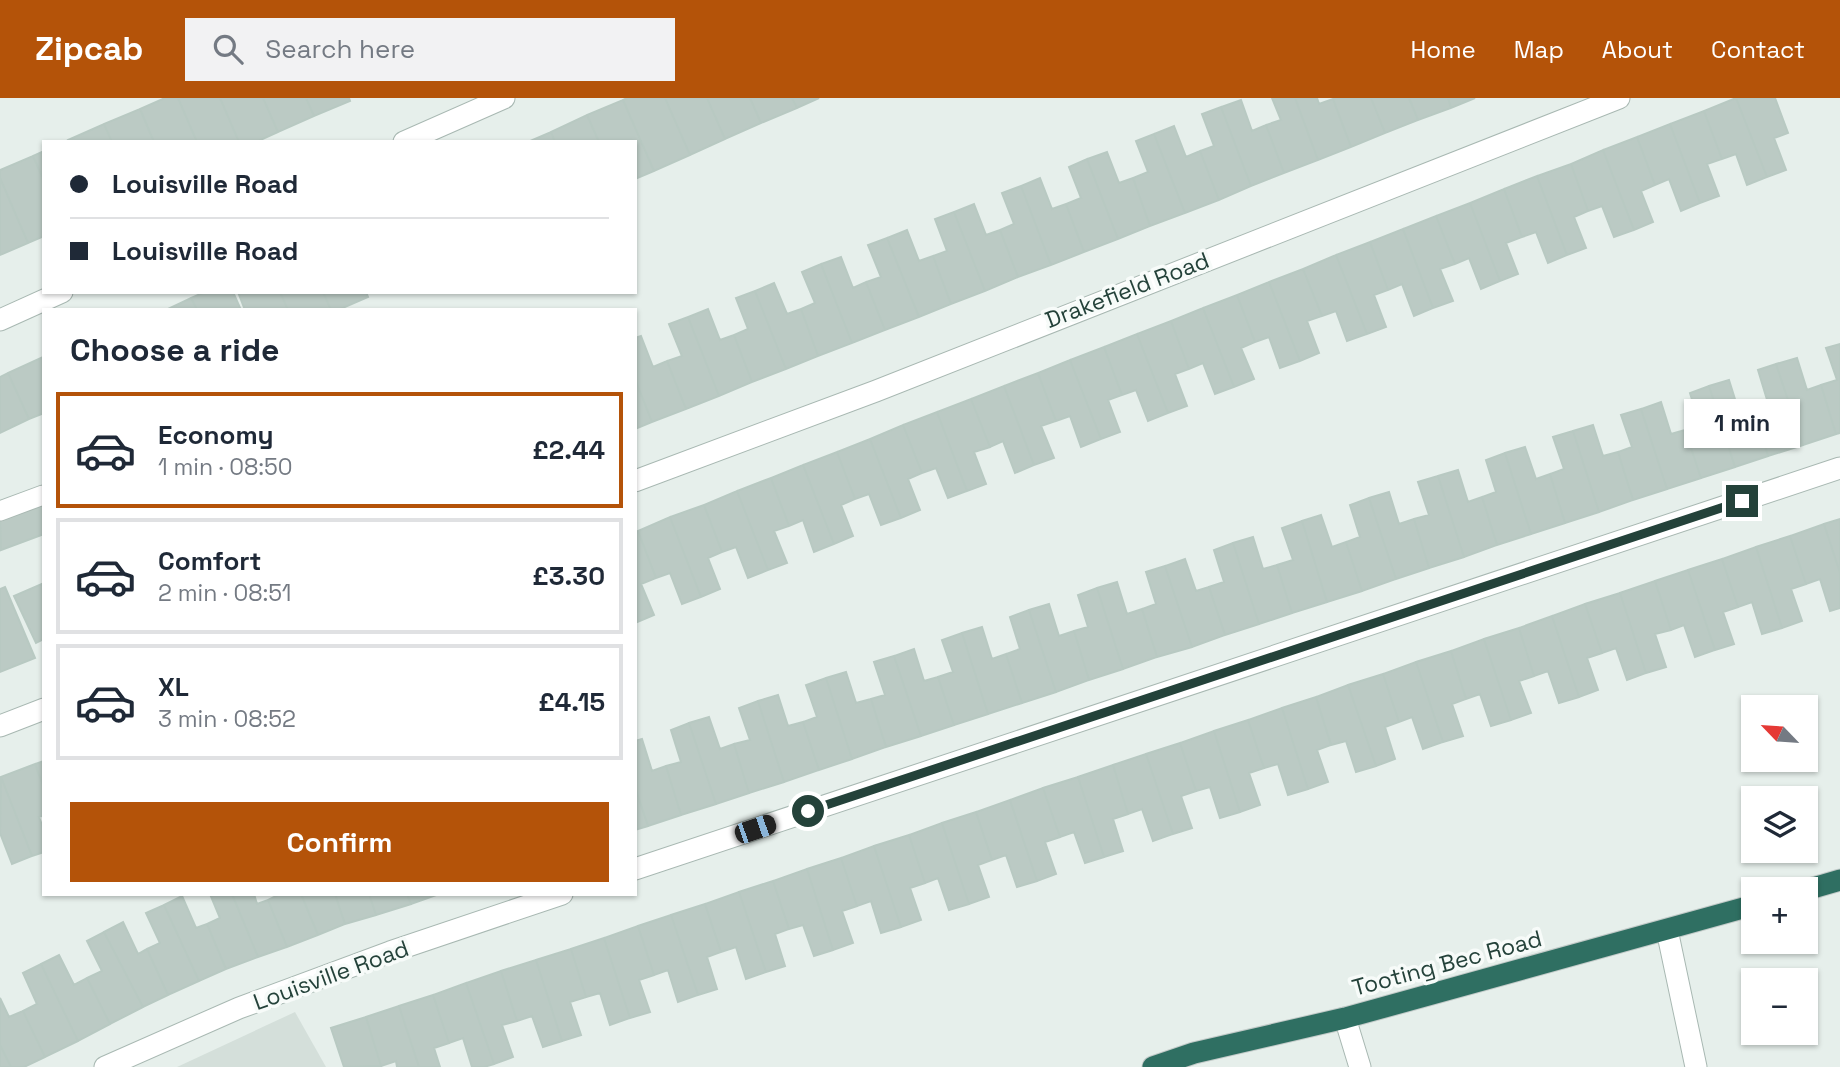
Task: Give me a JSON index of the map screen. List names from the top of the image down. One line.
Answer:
{"streets":{"highway":["Tooting Bec Road"],"street":["Drakefield Road","Louisville Road"]},"north":"top left","page":{"header":"Zipcab","search":"Search here","nav":["Home","Map","About","Contact"],"banner":["Louisville Road","Louisville Road"],"heading":"Choose a ride","list":[{"name":"Economy","note":"1 min · 08:50","value":"£2.44"},{"name":"Comfort","note":"2 min · 08:51","value":"£3.30"},{"name":"XL","note":"3 min · 08:52","value":"£4.15"}],"bubble":"1 min","map_buttons":["+","−"],"buttons":"Confirm"}}
